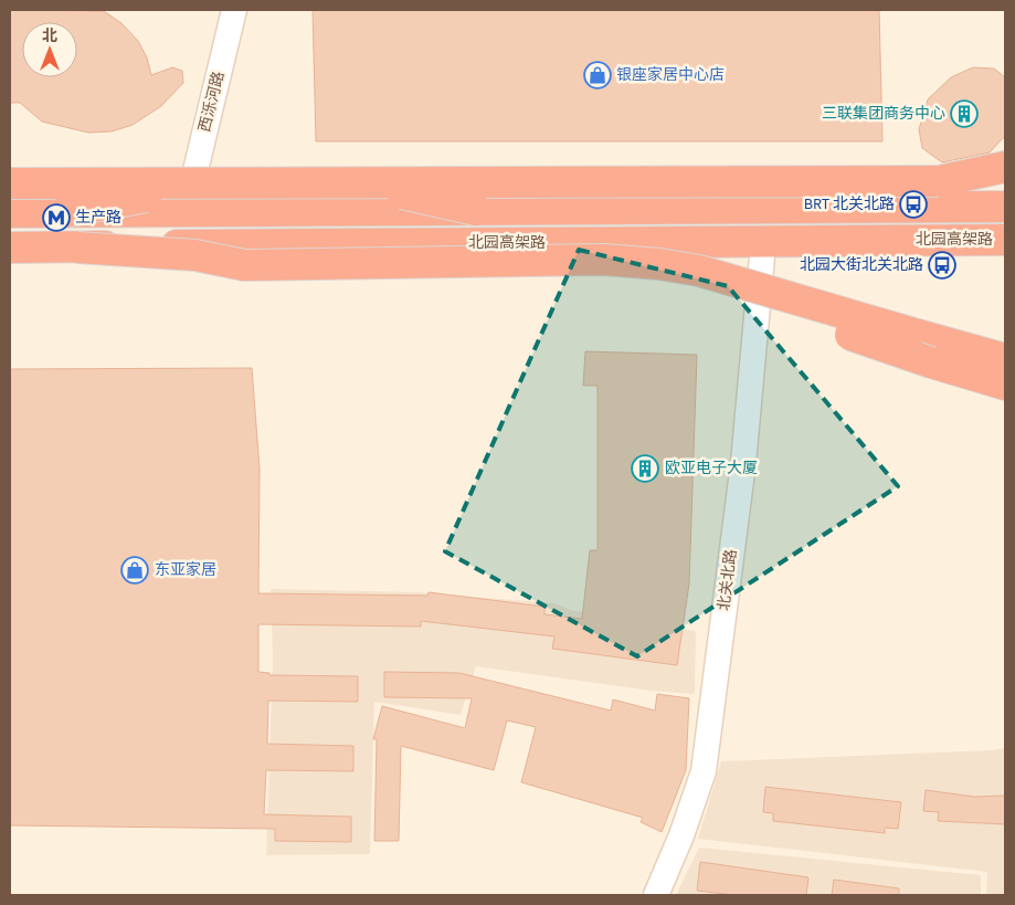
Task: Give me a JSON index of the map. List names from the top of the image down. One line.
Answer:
{"streets":{"highway":["北园高架路"],"street":["西泺河路","北关北路"]},"places":{"shop":["银座家居中心店","东亚家居"],"building":["三联集团商务中心","欧亚电子大厦"],"bus stop":["BRT 北关北路","北园大街北关北路"],"metro station":["生产路"]},"north":"top"}
